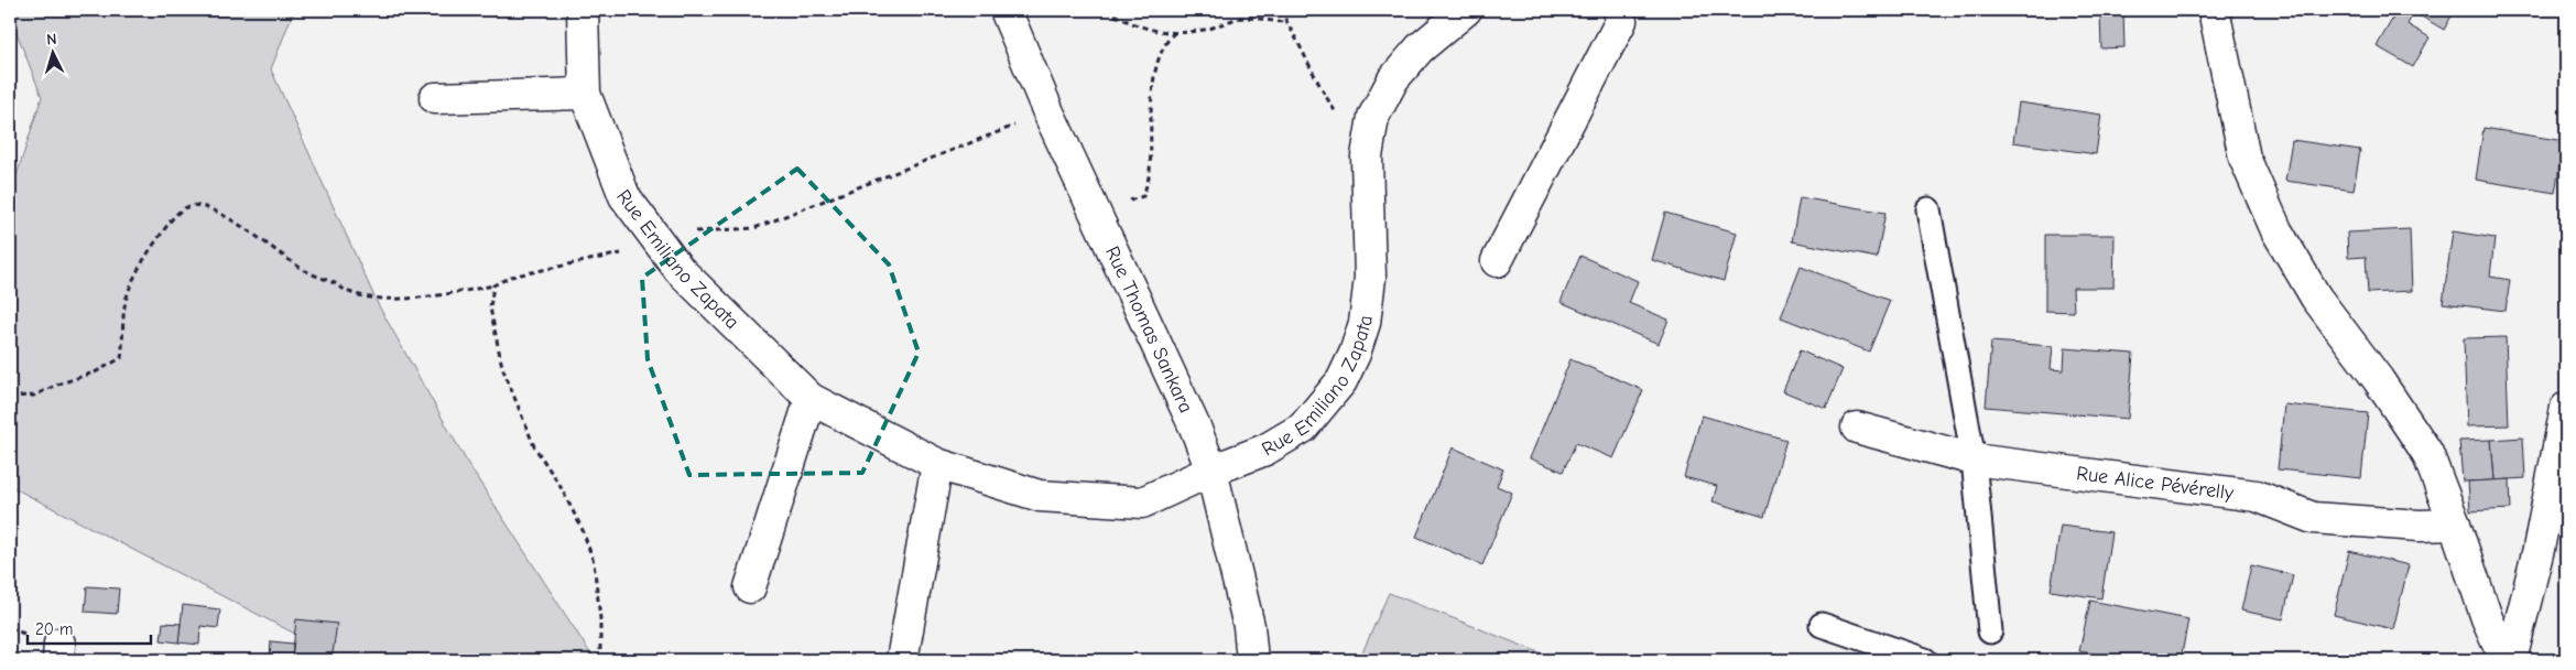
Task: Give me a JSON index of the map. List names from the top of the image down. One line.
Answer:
{"streets":{"street":["Rue Emiliano Zapata","Rue Thomas Sankara","Rue Alice Pévérelly"]},"crossings":[["Rue Emiliano Zapata","Rue Thomas Sankara"]],"scale_bar":"20 m","north":"top"}
